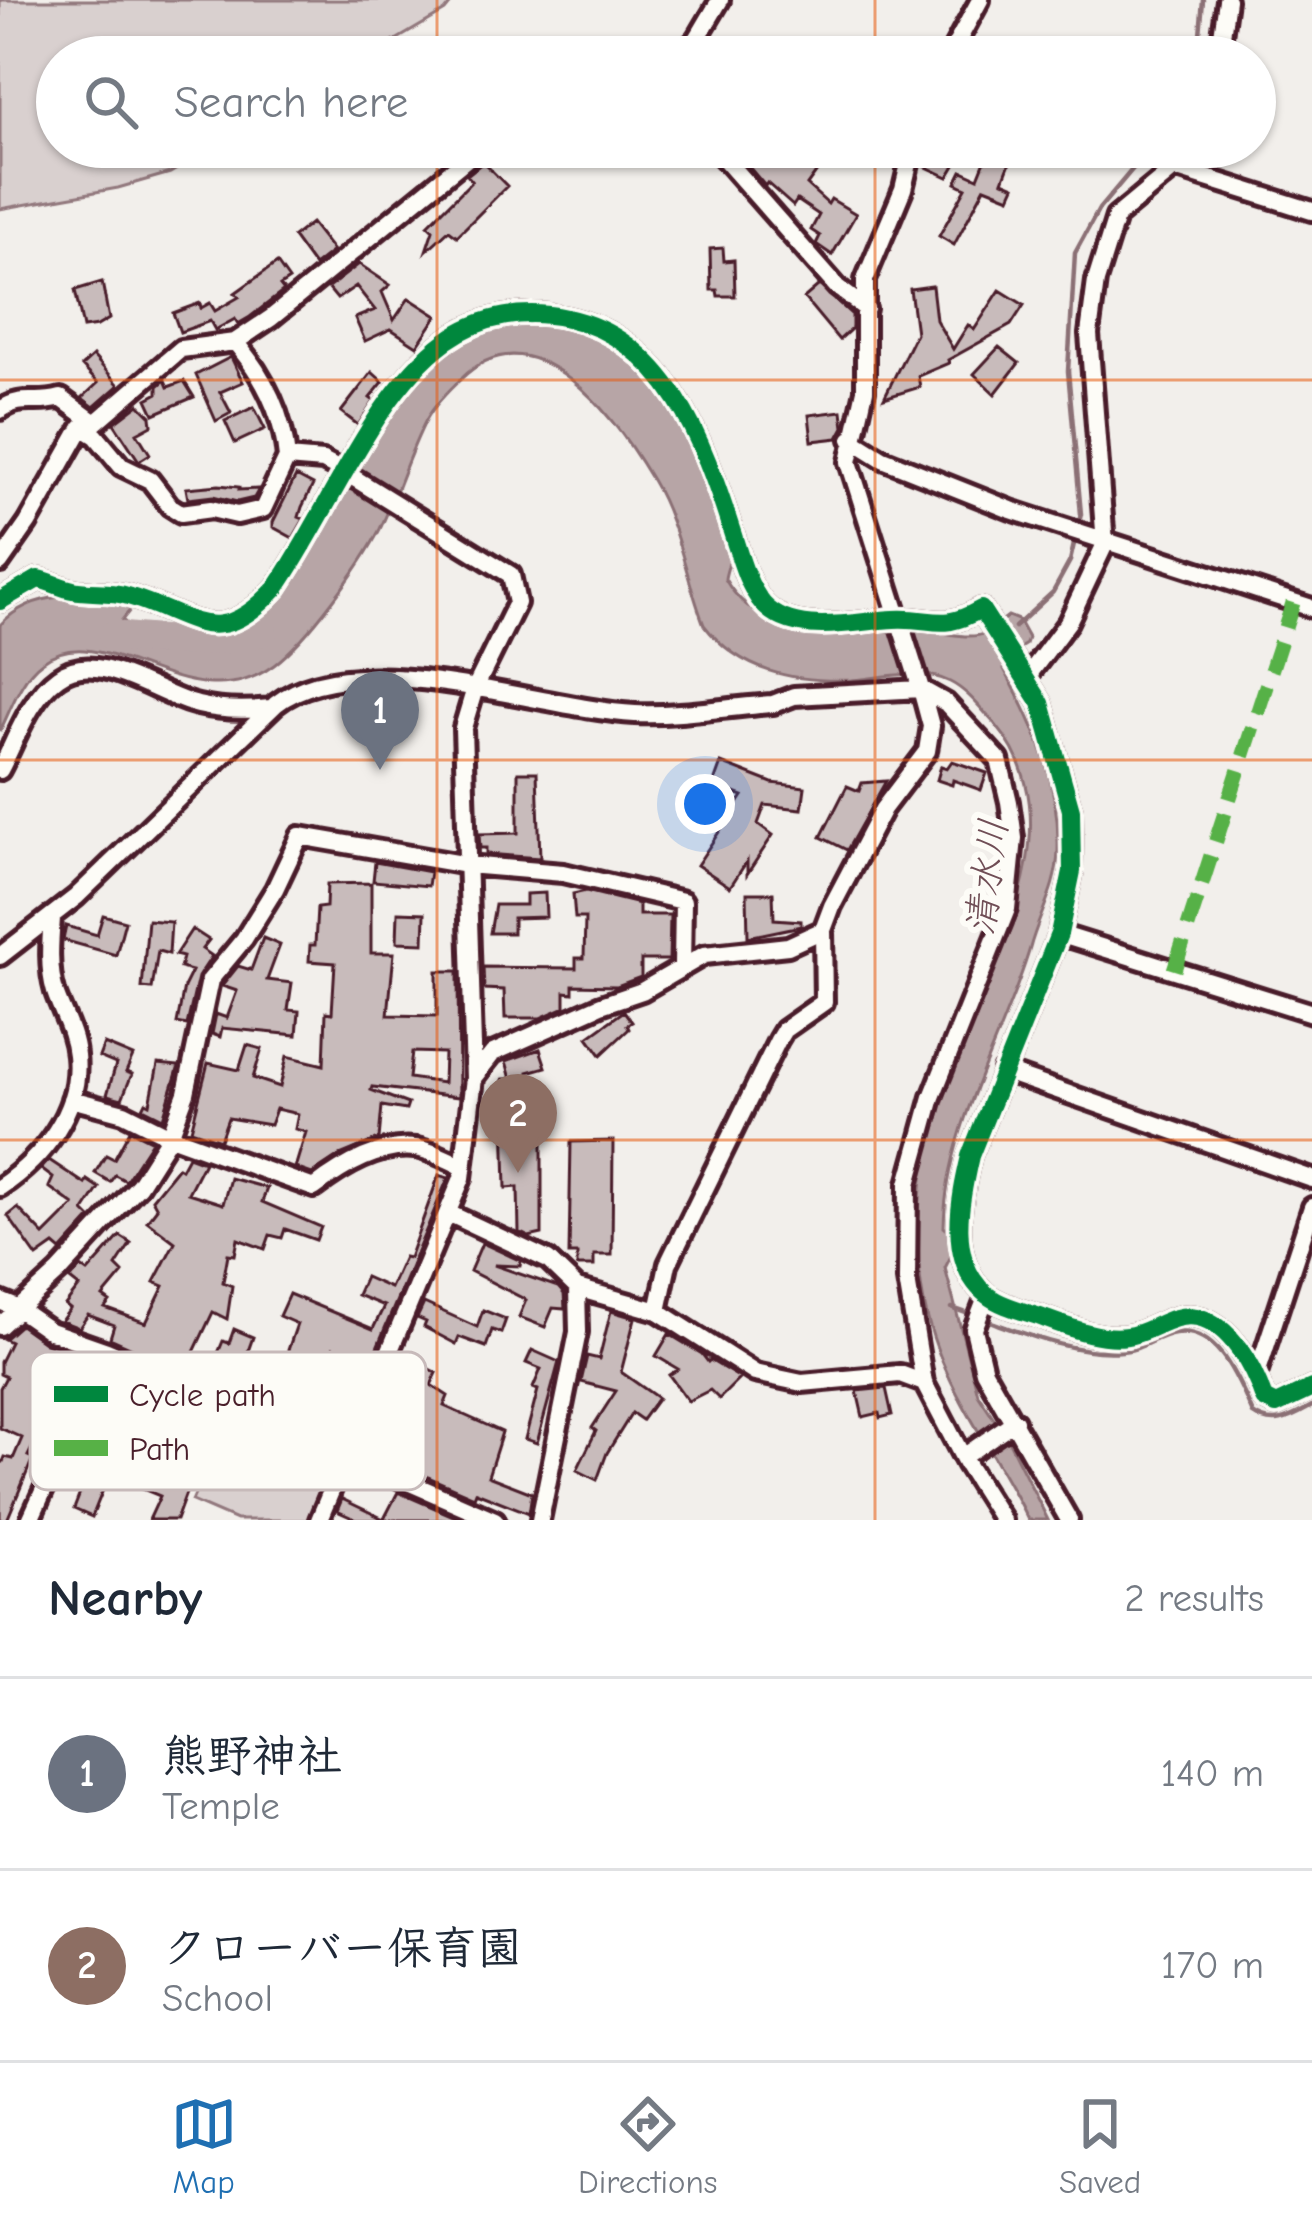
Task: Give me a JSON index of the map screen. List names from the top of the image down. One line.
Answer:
{"water":["清水川"],"legend":["Cycle path","Path"],"page":{"search":"Search here","pins":["1","2"],"heading":["Nearby","2 results"],"list":[{"mark":"1","name":"熊野神社","note":"Temple","value":"140 m"},{"mark":"2","name":"クローバー保育園","note":"School","value":"170 m"}],"nav":["Map","Directions","Saved"]}}
